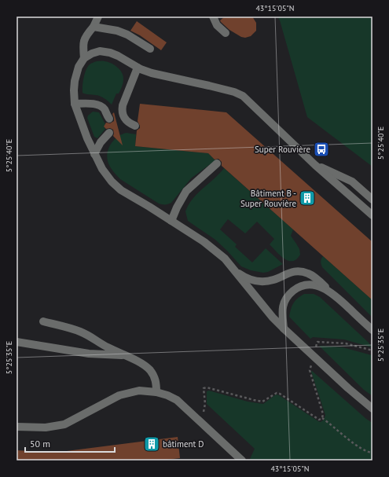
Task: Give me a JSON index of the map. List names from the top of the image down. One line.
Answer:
{"places":{"bus stop":["Super Rouvière"],"building":["Bâtiment B - Super Rouvière","bâtiment D"]},"scale_bar":"50 m","coordinates":["43°15'05\"N","5°25'40\"E","5°25'35\"E"]}
